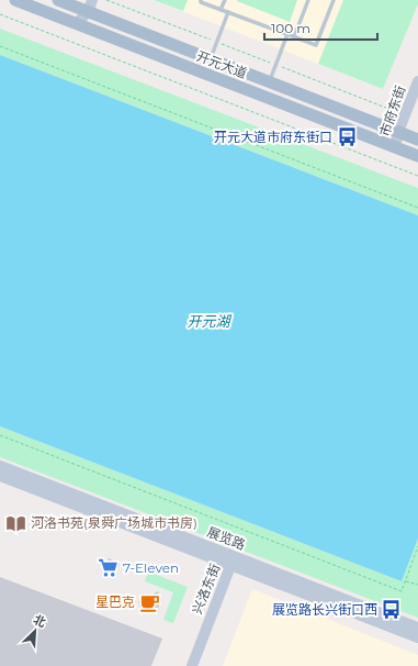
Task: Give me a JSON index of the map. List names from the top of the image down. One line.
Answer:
{"streets":{"main road":["开元大道"],"street":["市府东街","展览路","兴洛东街"]},"crossings":[["开元大道","市府东街"],["展览路","兴洛东街"]],"water":["开元湖"],"places":{"bus stop":["开元大道市府东街口","展览路长兴街口西"],"library":["河洛书苑(泉舜广场城市书房)"],"supermarket":["7-Eleven"],"cafe":["星巴克"]},"scale_bar":"100 m","north":"top right"}
